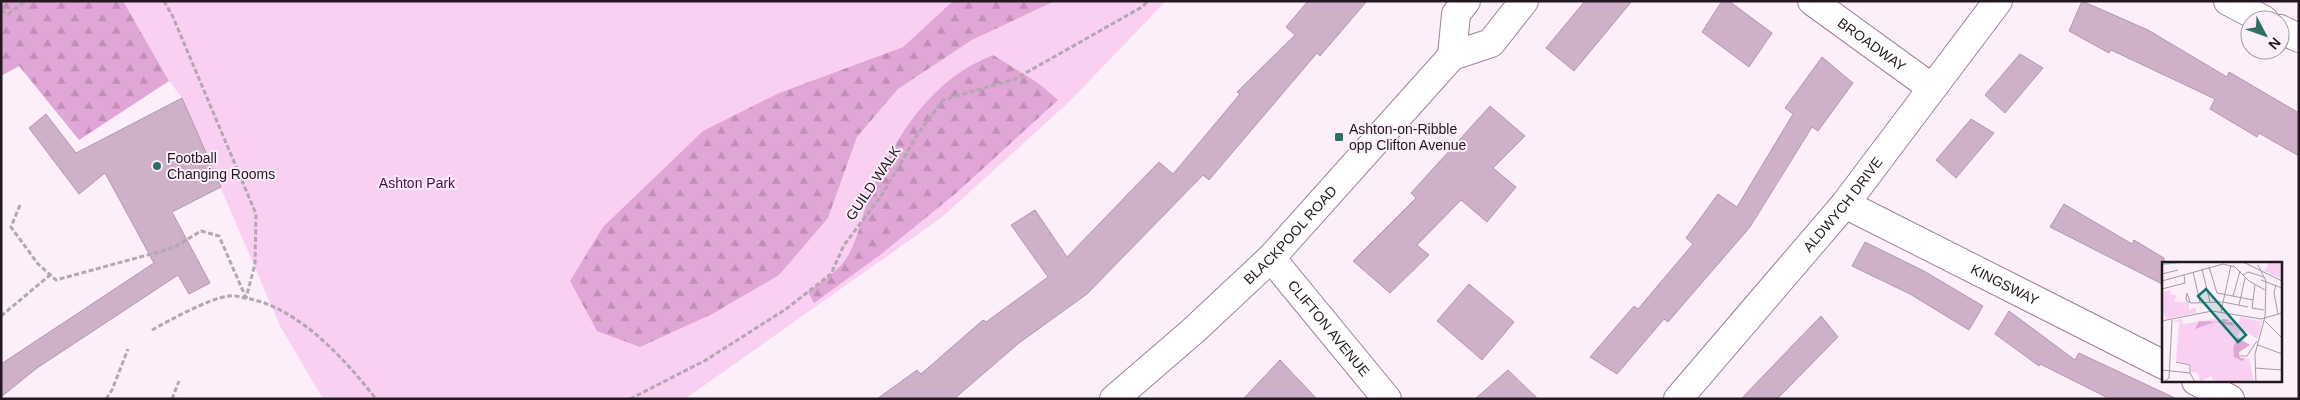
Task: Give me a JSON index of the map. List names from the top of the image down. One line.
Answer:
{"streets":{"main road":["BROADWAY","ALDWYCH DRIVE","BLACKPOOL ROAD","KINGSWAY","CLIFTON AVENUE"],"path":["GUILD WALK"]},"crossings":[["BROADWAY","ALDWYCH DRIVE"],["ALDWYCH DRIVE","KINGSWAY"],["BLACKPOOL ROAD","CLIFTON AVENUE"]],"parks":["Ashton Park"],"places":{"transit":["Ashton-on-Ribble opp Clifton Avenue"],"other":["Football Changing Rooms"]},"north":"bottom right"}
